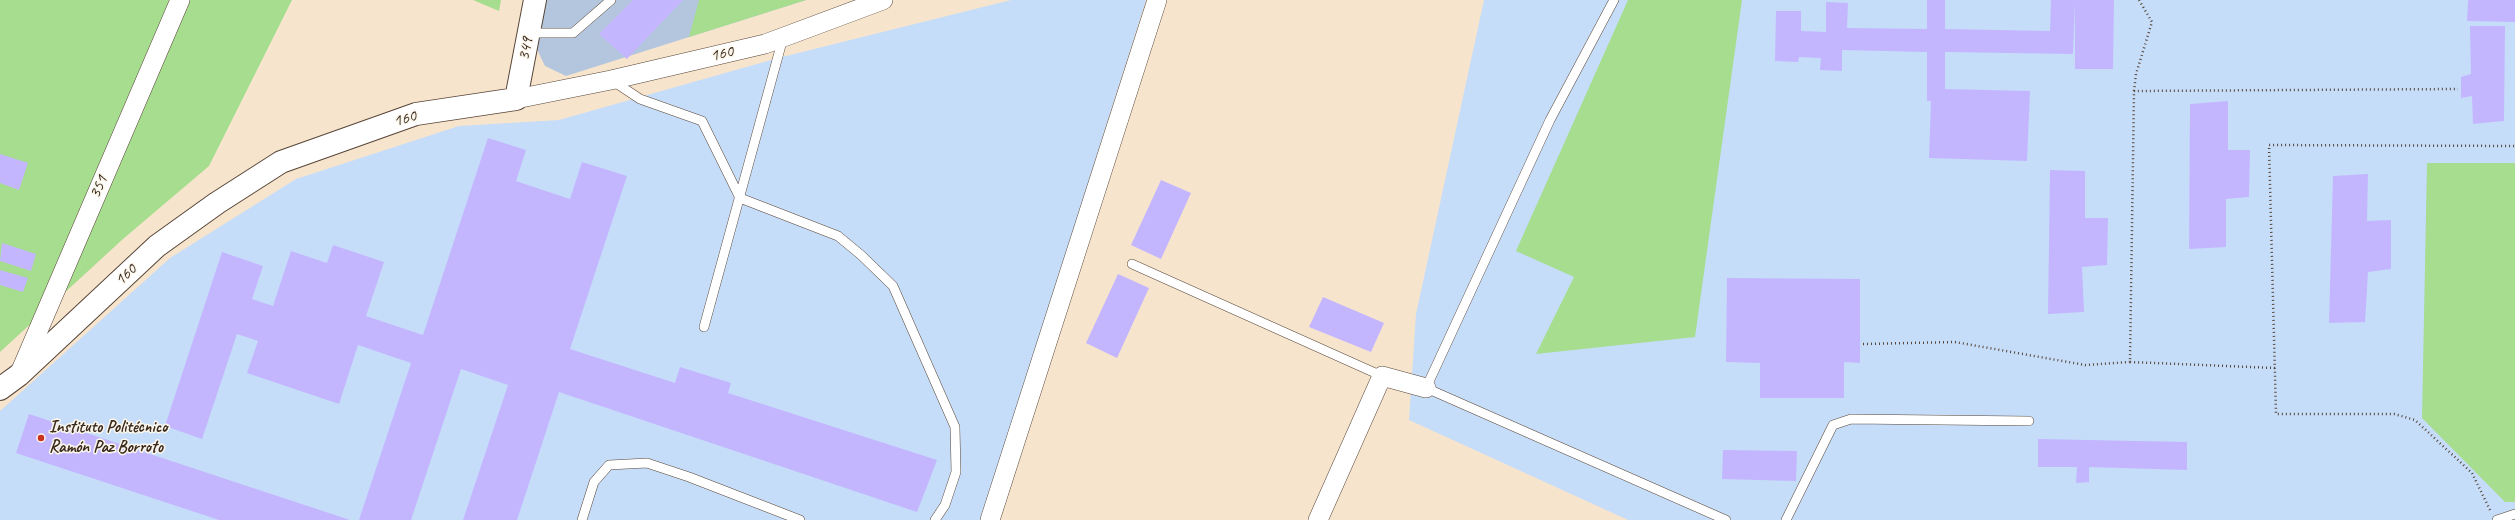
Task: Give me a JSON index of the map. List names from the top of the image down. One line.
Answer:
{"streets":{"street":["349","160","351"]},"crossings":[["349","160"],["160","351"]],"places":["Instituto Politécnico Ramón Paz Borroto"]}
